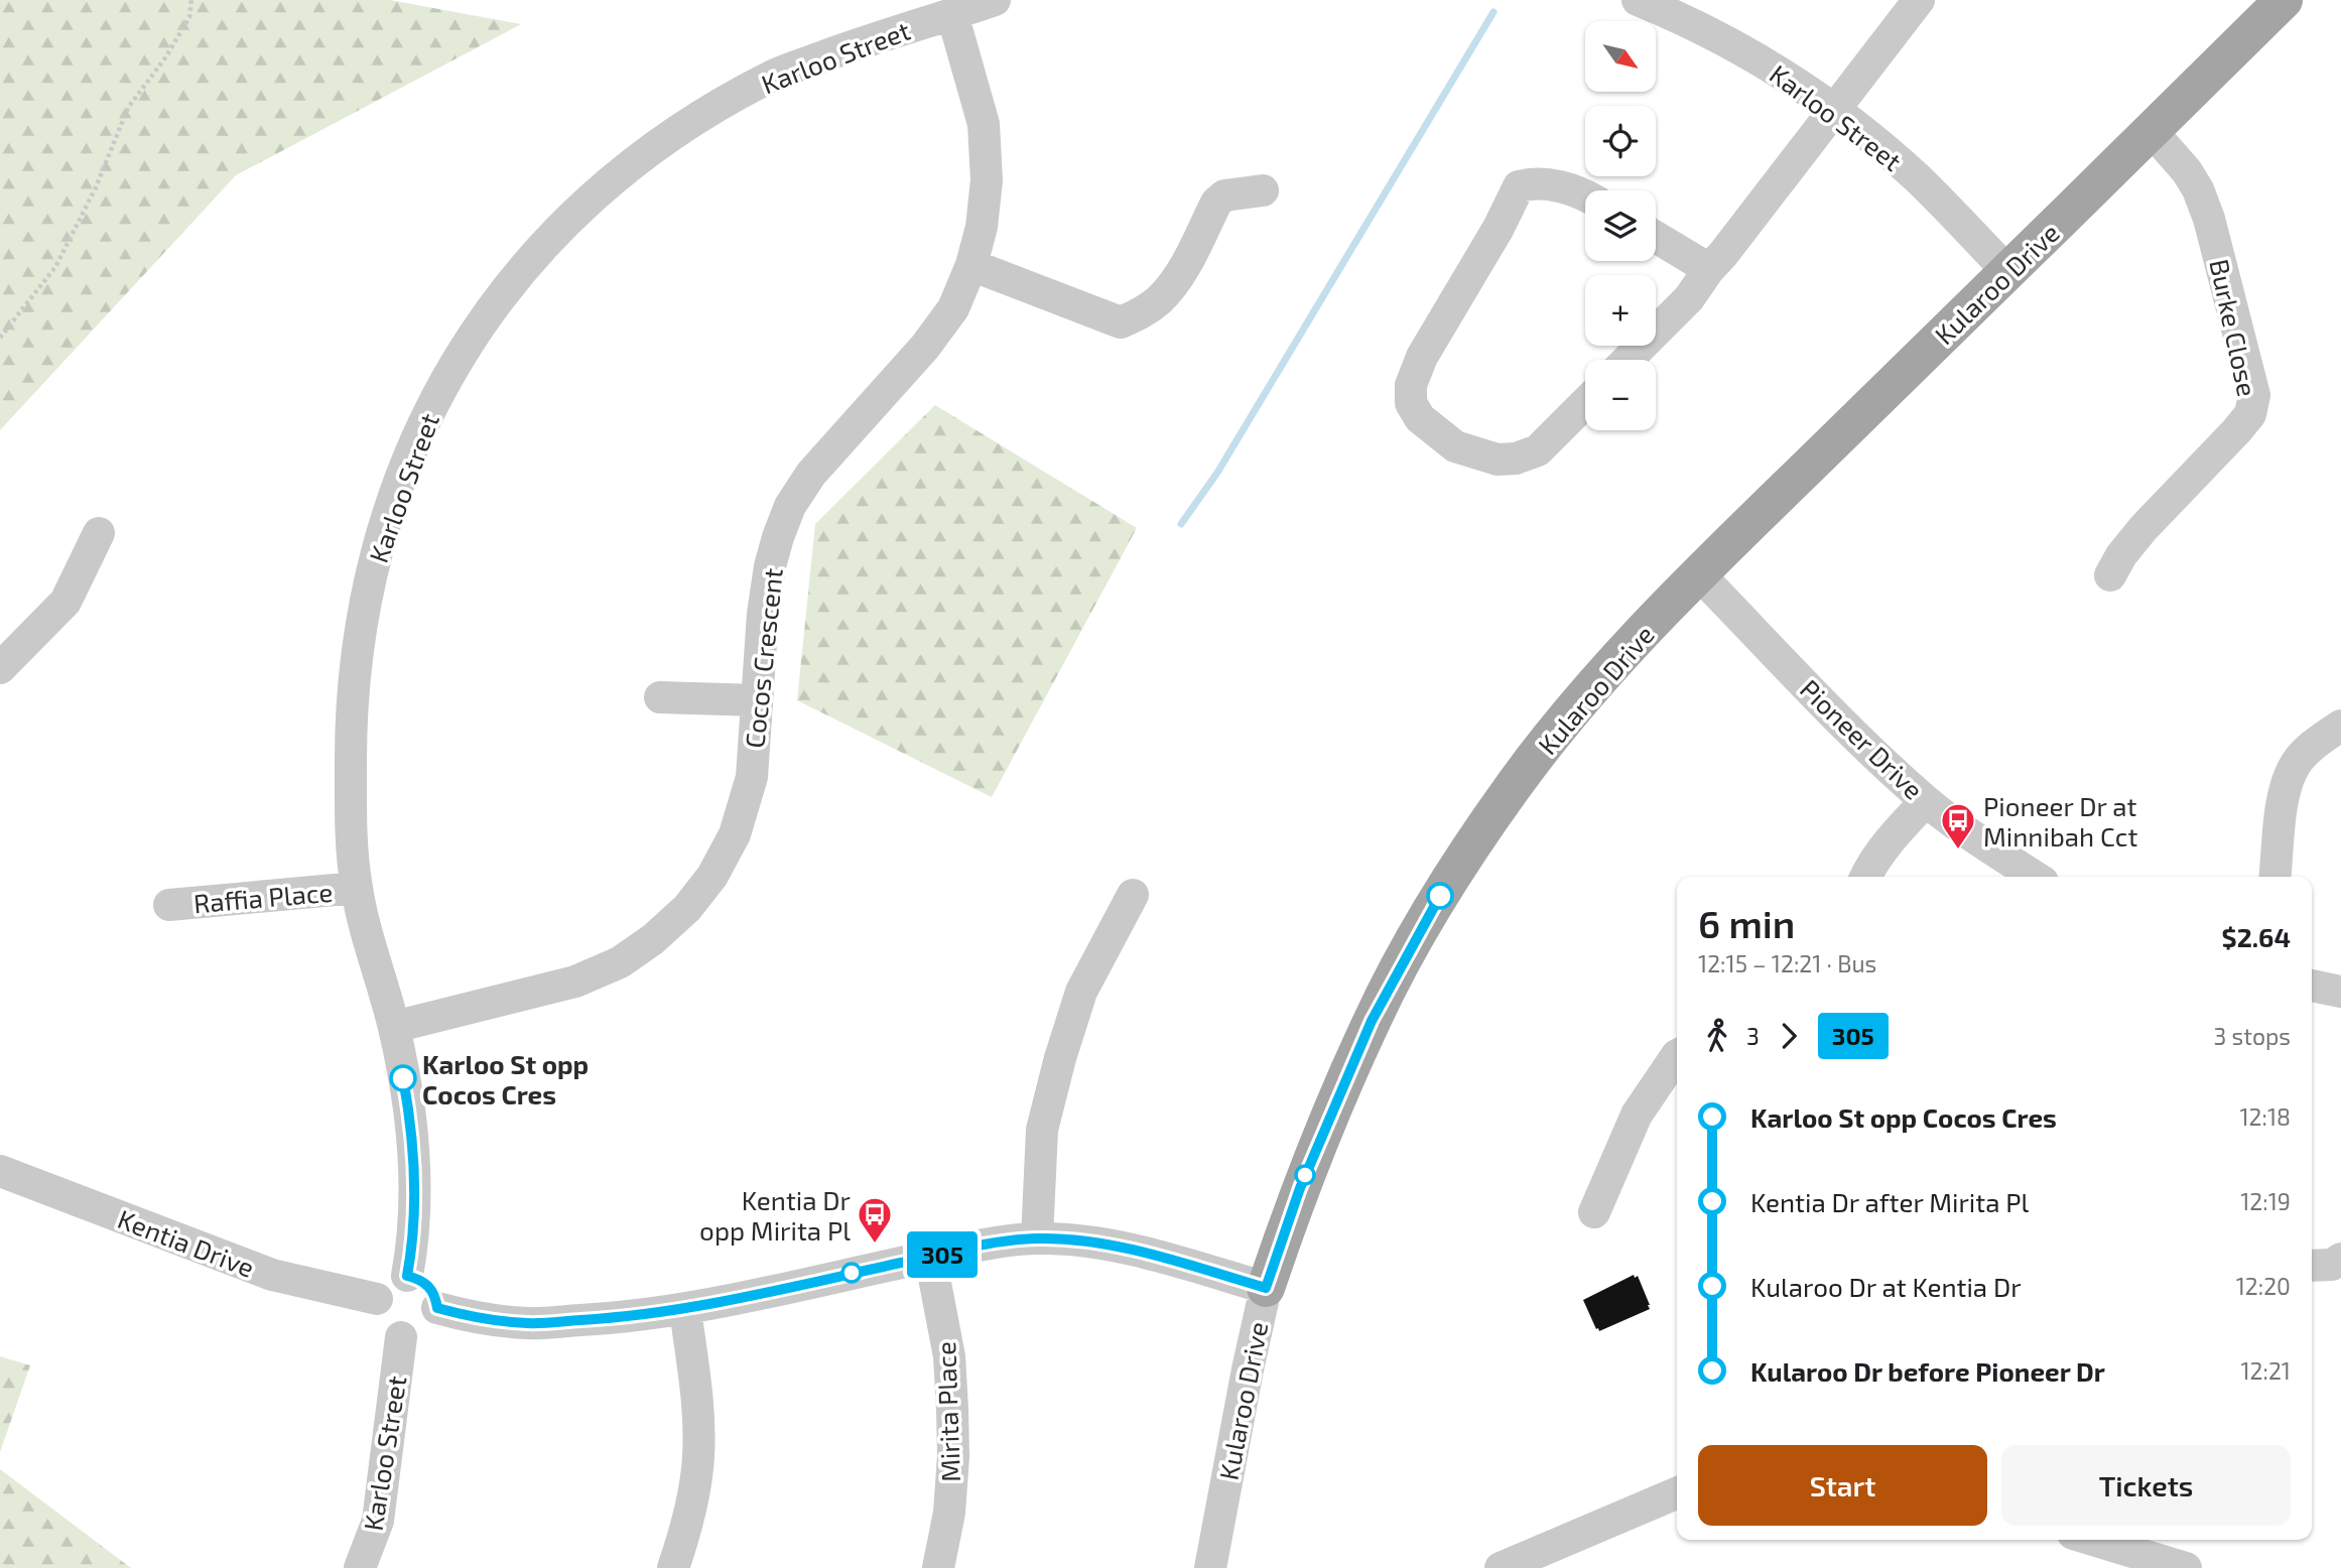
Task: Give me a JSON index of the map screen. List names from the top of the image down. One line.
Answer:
{"streets":{"main road":["Kularoo Drive"],"street":["Karloo Street","Burke Close","Cocos Crescent","Pioneer Drive","Raffia Place","Kentia Drive","Mirita Place"]},"crossings":[["Karloo Street","Kularoo Drive"],["Karloo Street","Cocos Crescent"],["Karloo Street","Raffia Place"],["Karloo Street","Kentia Drive"],["Kularoo Drive","Burke Close"],["Kularoo Drive","Pioneer Drive"]],"places":{"bus stop":["Pioneer Dr at Minnibah Cct","Kentia Dr opp Mirita Pl"],"other":["Karloo St opp Cocos Cres"]},"lines":["bus line 305"],"north":"bottom right","page":{"on_map":"305","map_buttons":["+","−"],"heading":["6 min","12:15 – 12:21 · Bus","$2.64"],"legs":["3","305","3 stops"],"list":[{"name":"Karloo St opp Cocos Cres","value":"12:18"},{"name":"Kentia Dr after Mirita Pl","value":"12:19"},{"name":"Kularoo Dr at Kentia Dr","value":"12:20"},{"name":"Kularoo Dr before Pioneer Dr","value":"12:21"}],"buttons":["Start","Tickets"]}}
